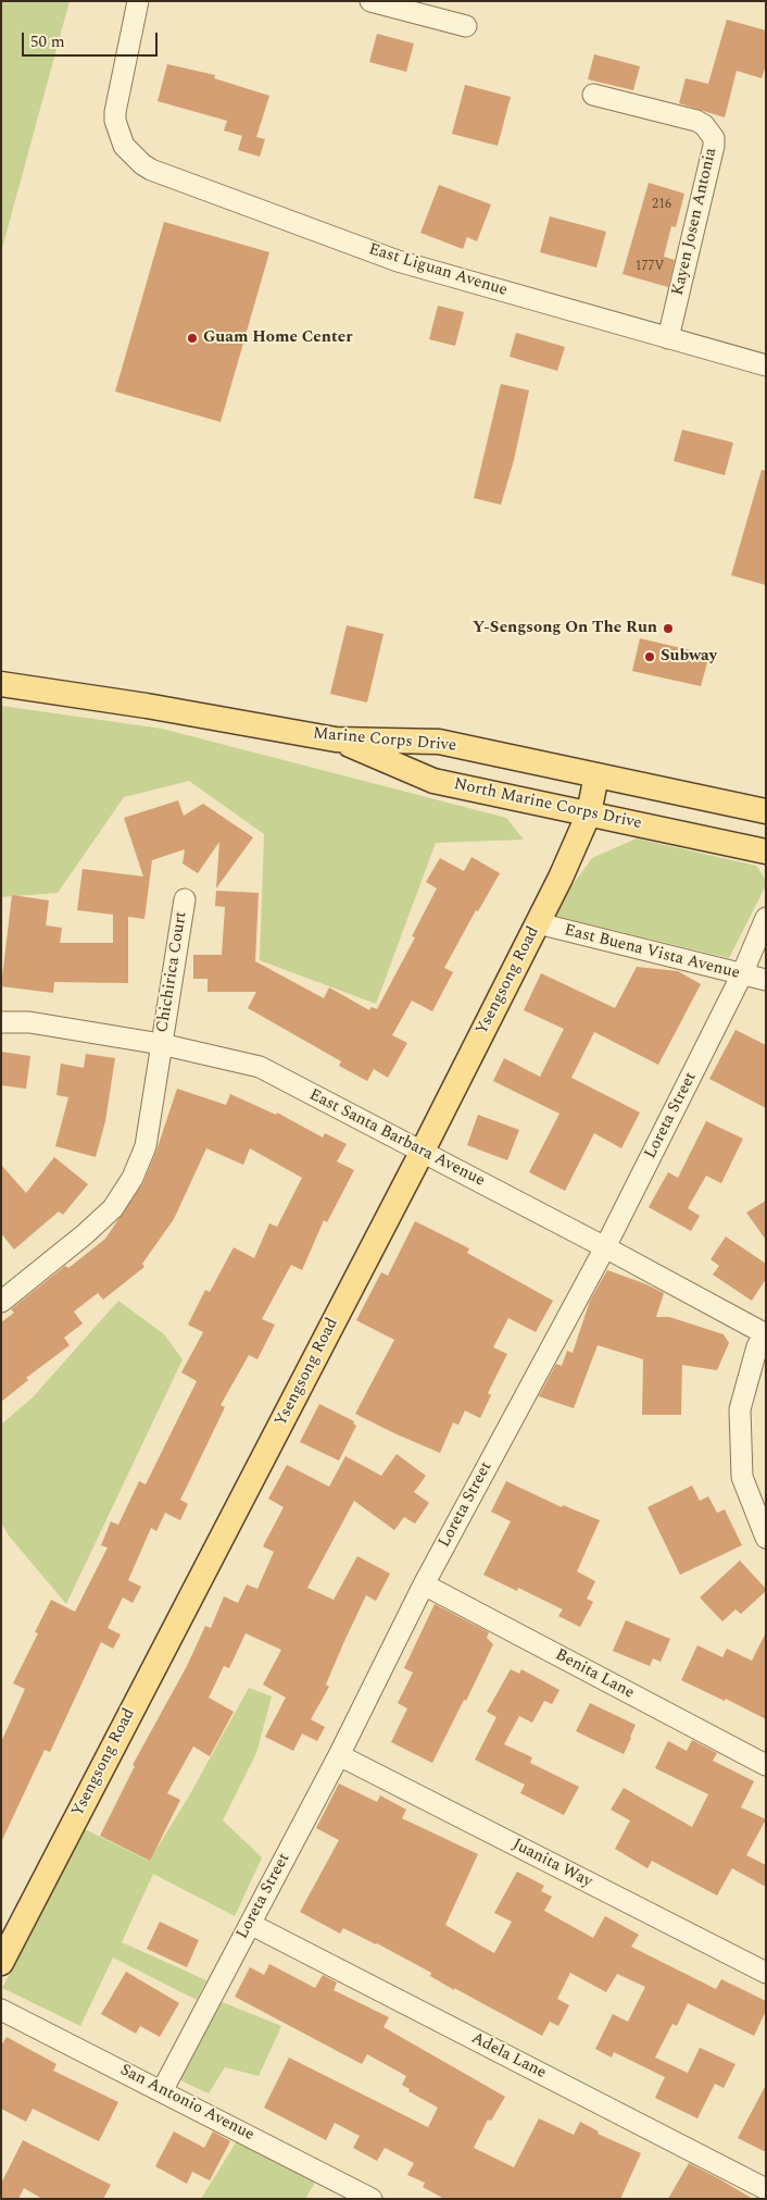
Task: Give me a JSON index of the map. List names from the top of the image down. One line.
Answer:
{"streets":{"main road":["Marine Corps Drive","North Marine Corps Drive","Ysengsong Road"],"street":["Kayen Josen Antonia","East Liguan Avenue","East Buena Vista Avenue","Chichirica Court","Loreta Street","East Santa Barbara Avenue","Benita Lane","Juanita Way","Adela Lane","San Antonio Avenue"]},"crossings":[["Kayen Josen Antonia","East Liguan Avenue"],["Marine Corps Drive","North Marine Corps Drive"],["Marine Corps Drive","Ysengsong Road"],["North Marine Corps Drive","Ysengsong Road"],["East Buena Vista Avenue","Ysengsong Road"],["East Buena Vista Avenue","Loreta Street"],["Chichirica Court","East Santa Barbara Avenue"],["Ysengsong Road","East Santa Barbara Avenue"],["Loreta Street","East Santa Barbara Avenue"],["Loreta Street","Benita Lane"],["Loreta Street","Juanita Way"],["Loreta Street","Adela Lane"],["Loreta Street","San Antonio Avenue"]],"places":["Guam Home Center","Y-Sengsong On The Run","Subway"],"house_numbers":["216","177V"],"scale_bar":"50 m"}
